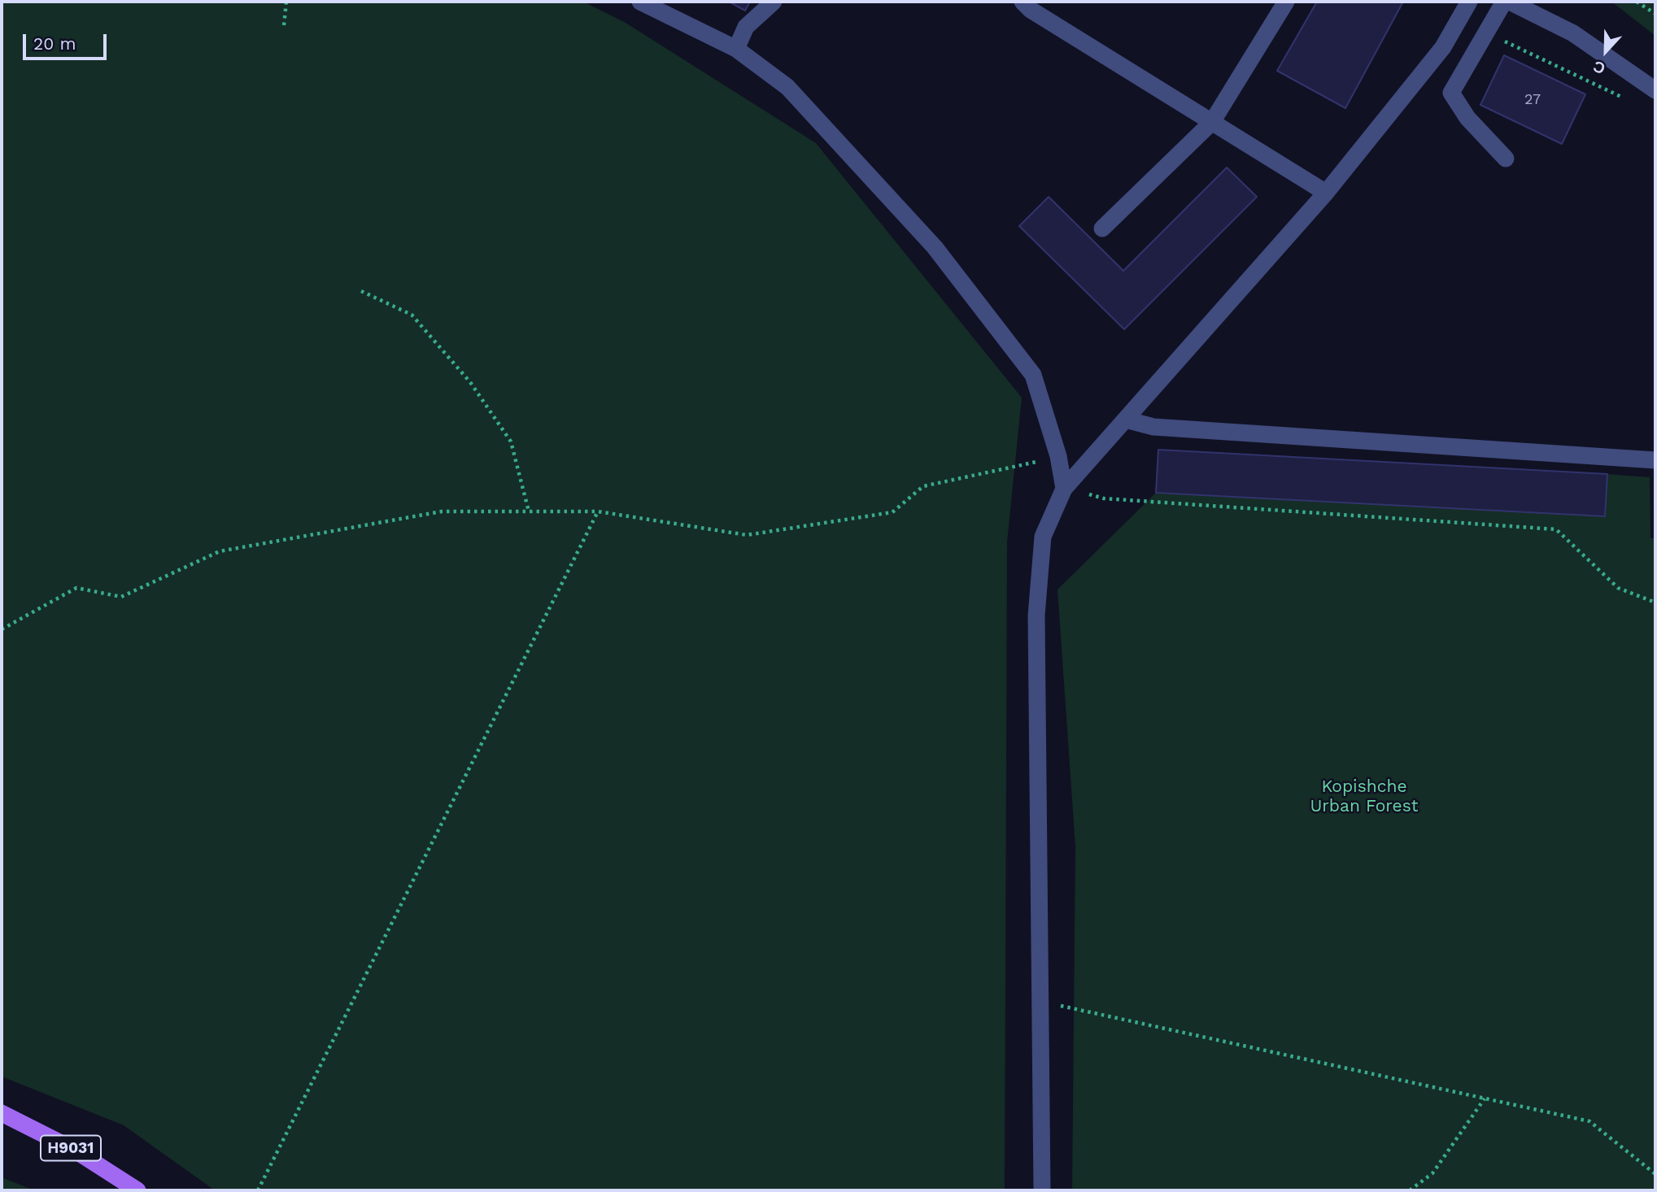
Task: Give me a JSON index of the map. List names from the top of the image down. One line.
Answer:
{"streets":{"main road":["Н9031"]},"parks":["Kopishche Urban Forest"],"house_numbers":["27"],"scale_bar":"20 m","north":"bottom"}
